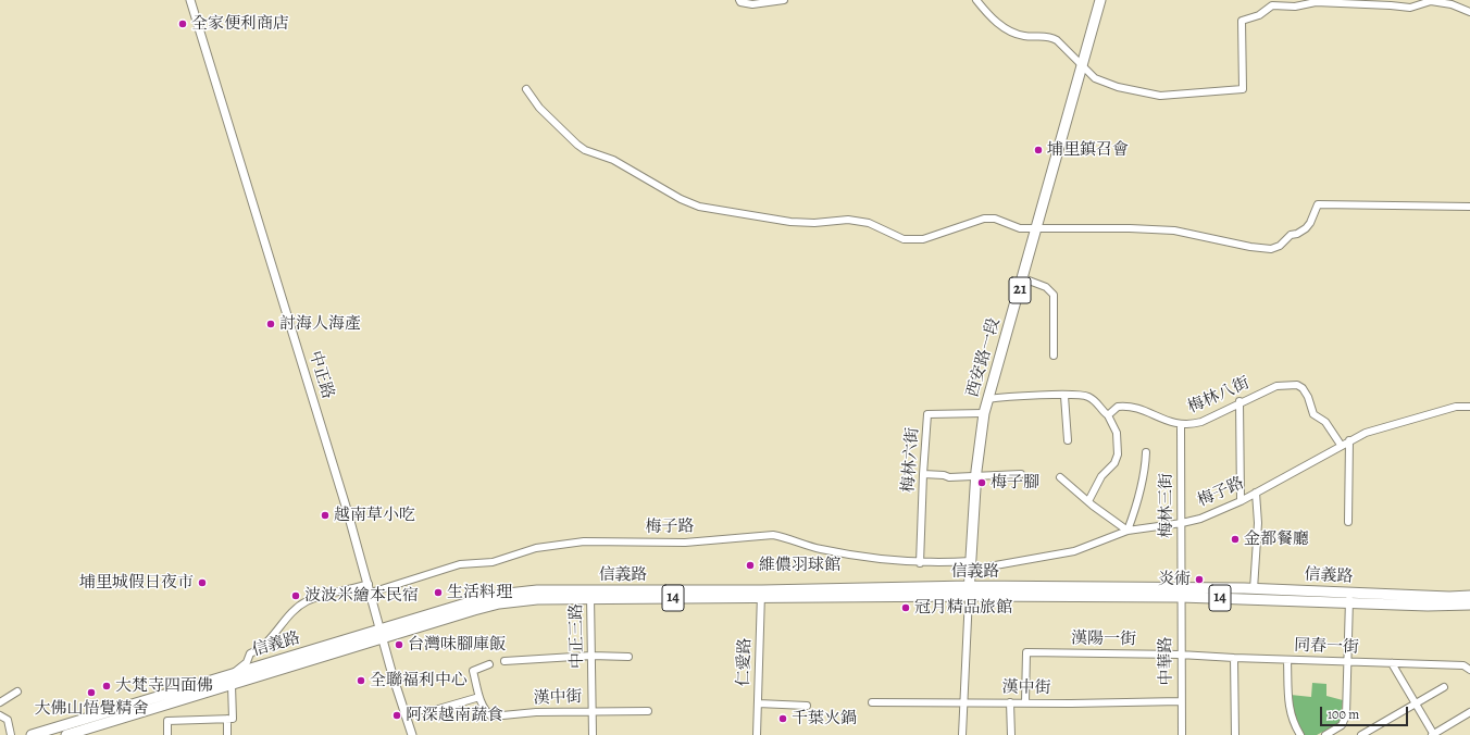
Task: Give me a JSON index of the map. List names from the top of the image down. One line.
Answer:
{"streets":{"main road":["21","西安路一段","信義路","14"],"street":["中正路","梅林八街","梅林六街","梅子路","梅林三街","中正三路","漢陽一街","同春一街","中華路","仁愛路","漢中街"]},"crossings":[["西安路一段","梅林六街"],["西安路一段","梅子路"],["西安路一段","信義路"],["西安路一段","漢中街"],["中正路","梅子路"],["中正路","信義路"],["梅林八街","梅子路"],["梅林八街","梅林三街"],["梅林六街","梅子路"],["梅子路","梅林三街"],["梅林三街","信義路"],["梅林三街","中華路"],["信義路","中正三路"],["信義路","中華路"],["信義路","仁愛路"],["中正三路","漢中街"],["漢陽一街","同春一街"],["漢陽一街","中華路"],["漢陽一街","漢中街"],["同春一街","中華路"],["中華路","漢中街"]],"places":["全家便利商店","埔里鎮召會","討海人海產","梅子腳","越南草小吃","金都餐廳","維儂羽球館","炎術","埔里城假日夜市","生活料理","波波米繪本民宿","冠月精品旅館","台灣味腳庫飯","全聯福利中心","大梵寺四面佛","大佛山悟覺精舍","阿深越南蔬食","千葉火鍋"],"scale_bar":"100 m"}
